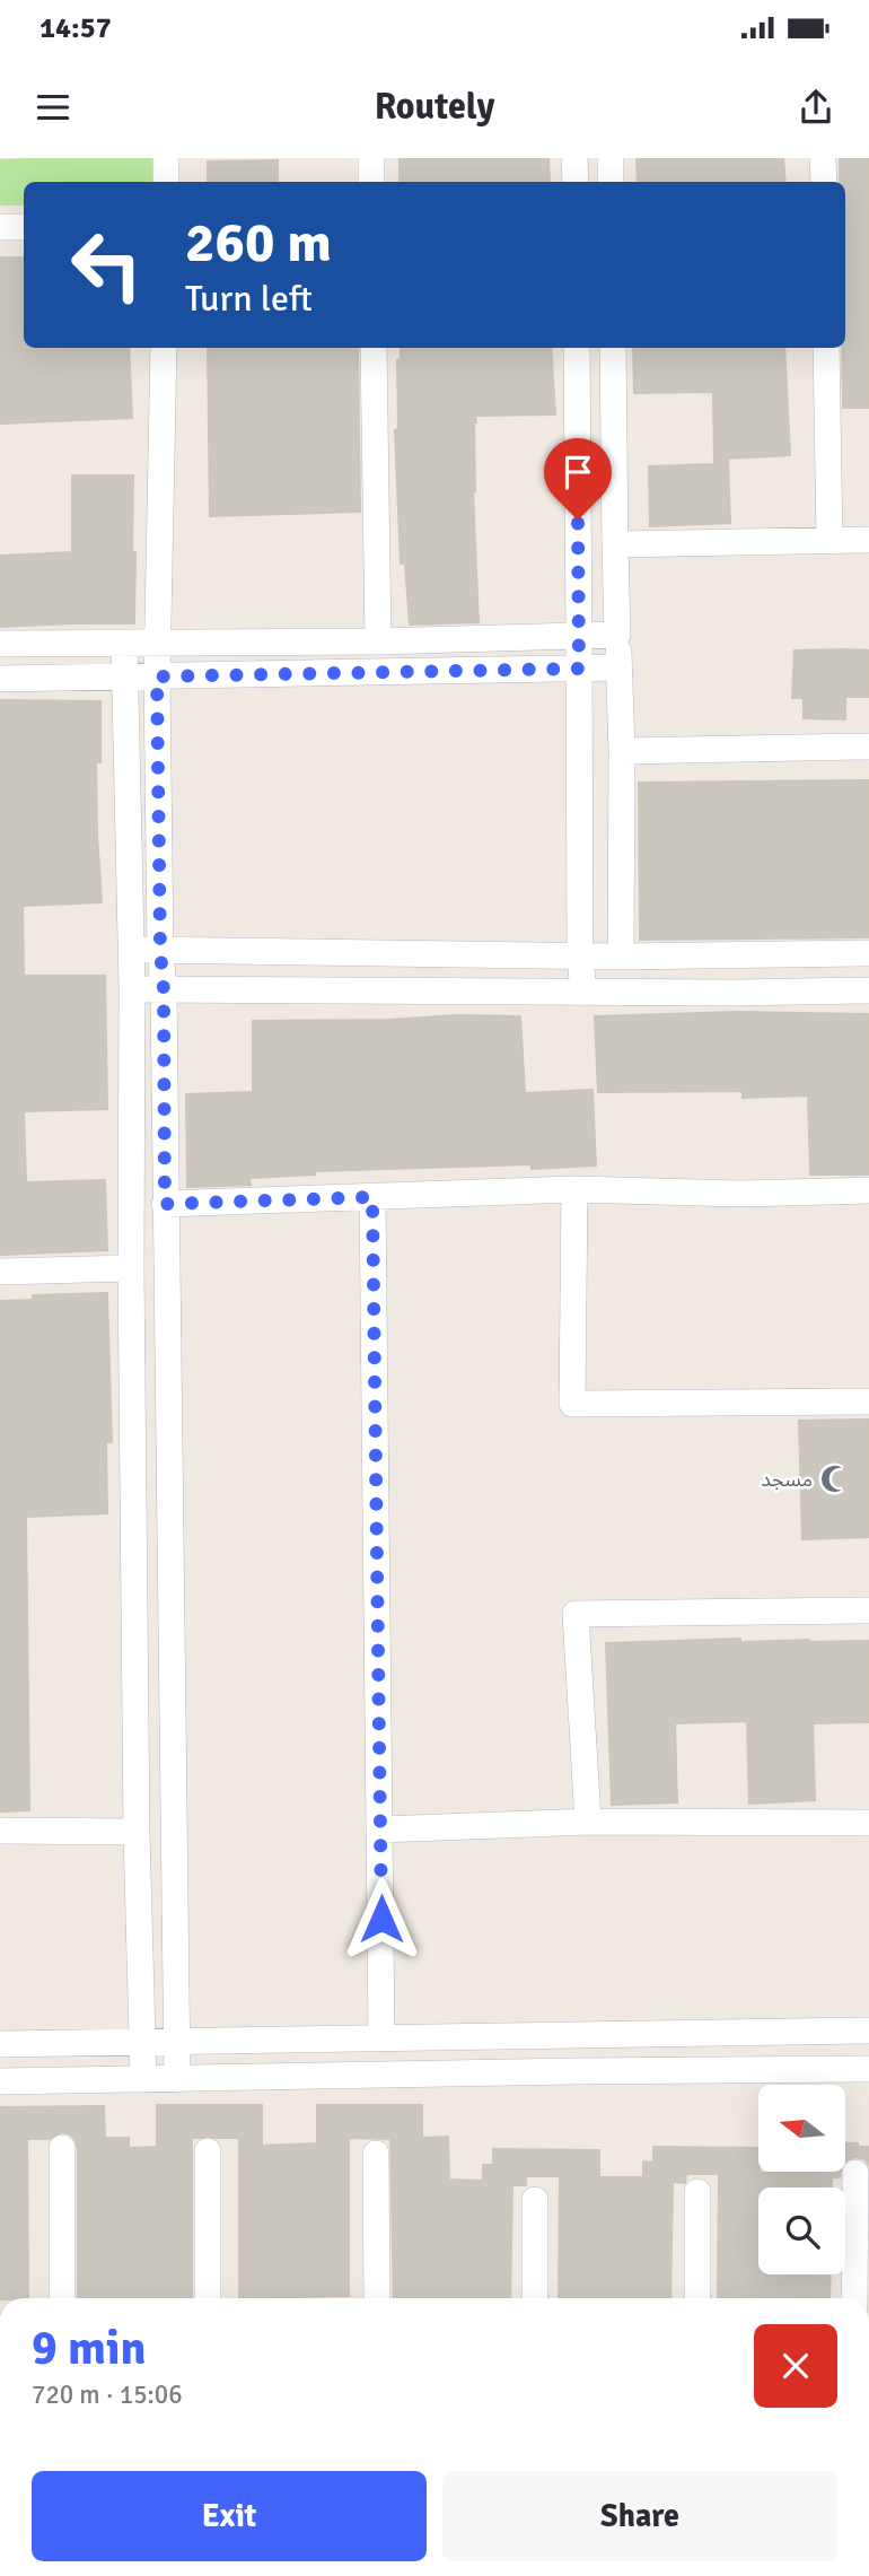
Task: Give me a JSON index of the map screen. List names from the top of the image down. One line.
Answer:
{"places":{"mosque":["مسجد"]},"north":"left","page":{"status":"14:57","header":"Routely","turn":["260 m","Turn left"],"heading":["9 min","720 m · 15:06"],"buttons":["Exit","Share"]}}
